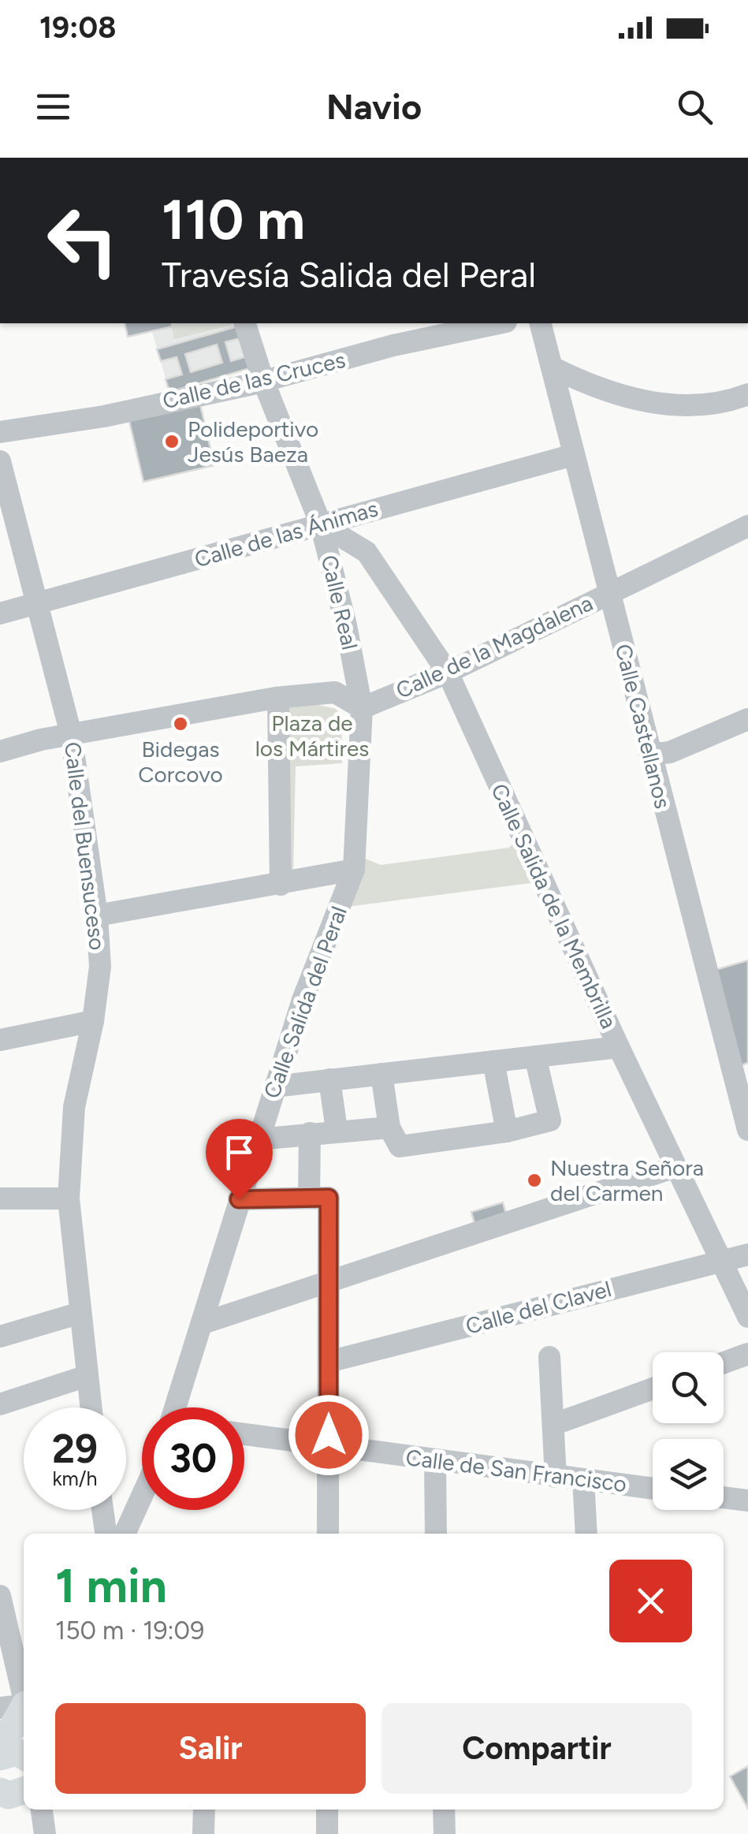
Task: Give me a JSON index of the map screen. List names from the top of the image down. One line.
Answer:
{"streets":{"street":["Calle de las Cruces","Calle de las Ánimas","Calle Real","Calle de la Magdalena","Calle Castellanos","Calle del Buensuceso","Calle Salida de la Membrilla","Calle Salida del Peral","Calle del Clavel","Calle de San Francisco"]},"crossings":[["Calle de las Cruces","Calle Real"],["Calle de las Ánimas","Calle Real"],["Calle de las Ánimas","Calle Castellanos"],["Calle de las Ánimas","Calle del Buensuceso"],["Calle de las Ánimas","Calle Salida de la Membrilla"],["Calle Real","Calle de la Magdalena"],["Calle Real","Calle Salida de la Membrilla"],["Calle Real","Calle Salida del Peral"],["Calle de la Magdalena","Calle Castellanos"],["Calle de la Magdalena","Calle Salida de la Membrilla"],["Calle de la Magdalena","Calle Salida del Peral"],["Calle Salida de la Membrilla","Calle del Clavel"]],"parks":["Plaza de los Mártires"],"places":["Polideportivo Jesús Baeza","Bidegas Corcovo","Nuestra Señora del Carmen"],"page":{"status":"19:08","header":"Navio","turn":["110 m","Travesía Salida del Peral"],"speed":"29 km/h","limit":"30","heading":["1 min","150 m · 19:09"],"buttons":["Salir","Compartir"]}}
